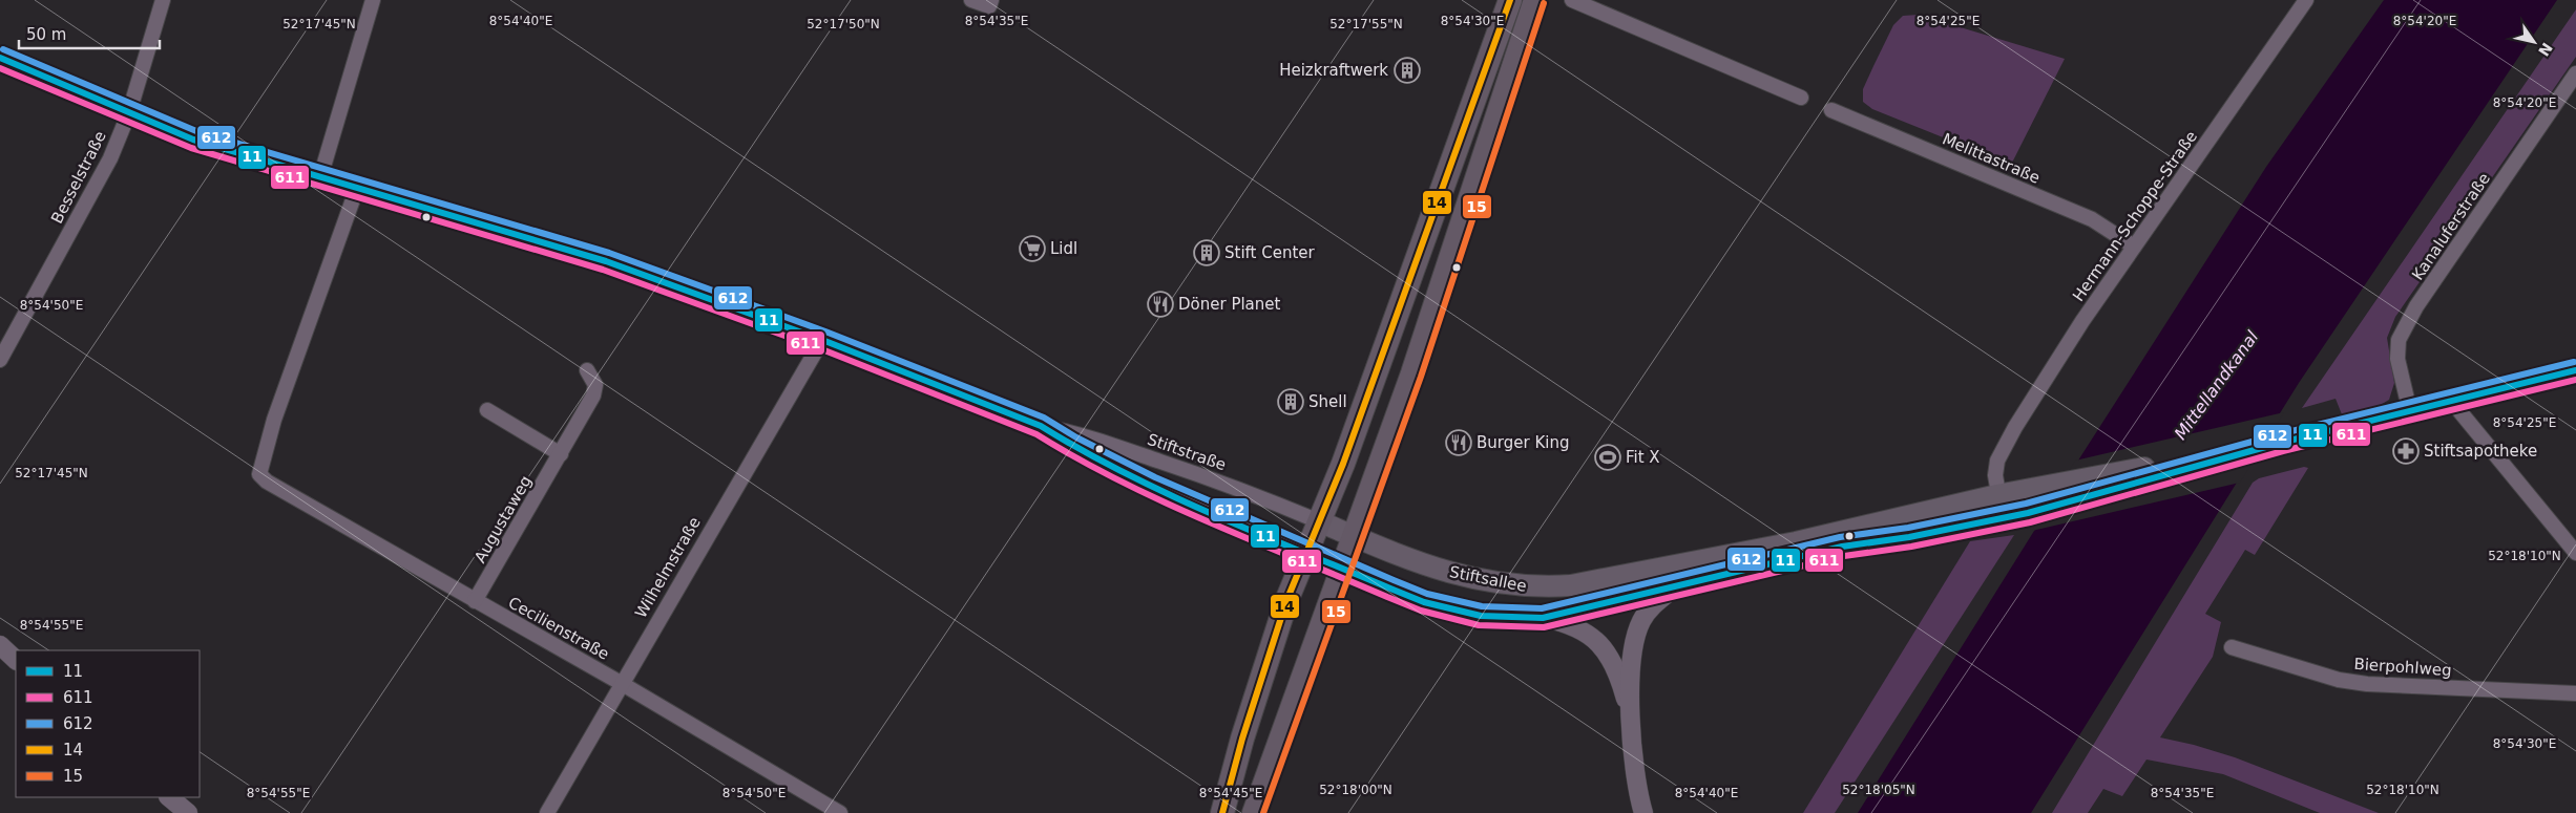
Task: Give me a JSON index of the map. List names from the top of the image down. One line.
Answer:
{"streets":{"main road":["Stiftsallee"],"street":["Melittastraße","Besselstraße","Hermann-Schoppe-Straße","Kanaluferstraße","Stiftstraße","Augustaweg","Wilhelmstraße","Cecilienstraße","Bierpohlweg"]},"crossings":[["Melittastraße","Hermann-Schoppe-Straße"],["Besselstraße","Stiftstraße"],["Hermann-Schoppe-Straße","Stiftsallee"],["Kanaluferstraße","Stiftsallee"],["Stiftstraße","Wilhelmstraße"],["Stiftstraße","Stiftsallee"],["Stiftstraße","Cecilienstraße"],["Augustaweg","Cecilienstraße"],["Wilhelmstraße","Cecilienstraße"]],"water":["Mittellandkanal"],"places":{"building":["Heizkraftwerk","Stift Center","Shell"],"supermarket":["Lidl"],"restaurant":["Döner Planet","Burger King"],"pharmacy":["Stiftsapotheke"],"sports":["Fit X"]},"lines":["transit line 14","transit line 15","transit line 612","transit line 11","transit line 611"],"legend":["11","611","612","14","15"],"scale_bar":"50 m","north":"bottom right","coordinates":["8°54'40\"E","8°54'35\"E","8°54'30\"E","8°54'25\"E","8°54'20\"E","52°17'45\"N","52°17'50\"N","52°17'55\"N","8°54'50\"E","52°18'10\"N","8°54'55\"E","52°18'00\"N","52°18'05\"N","8°54'45\"E"]}
